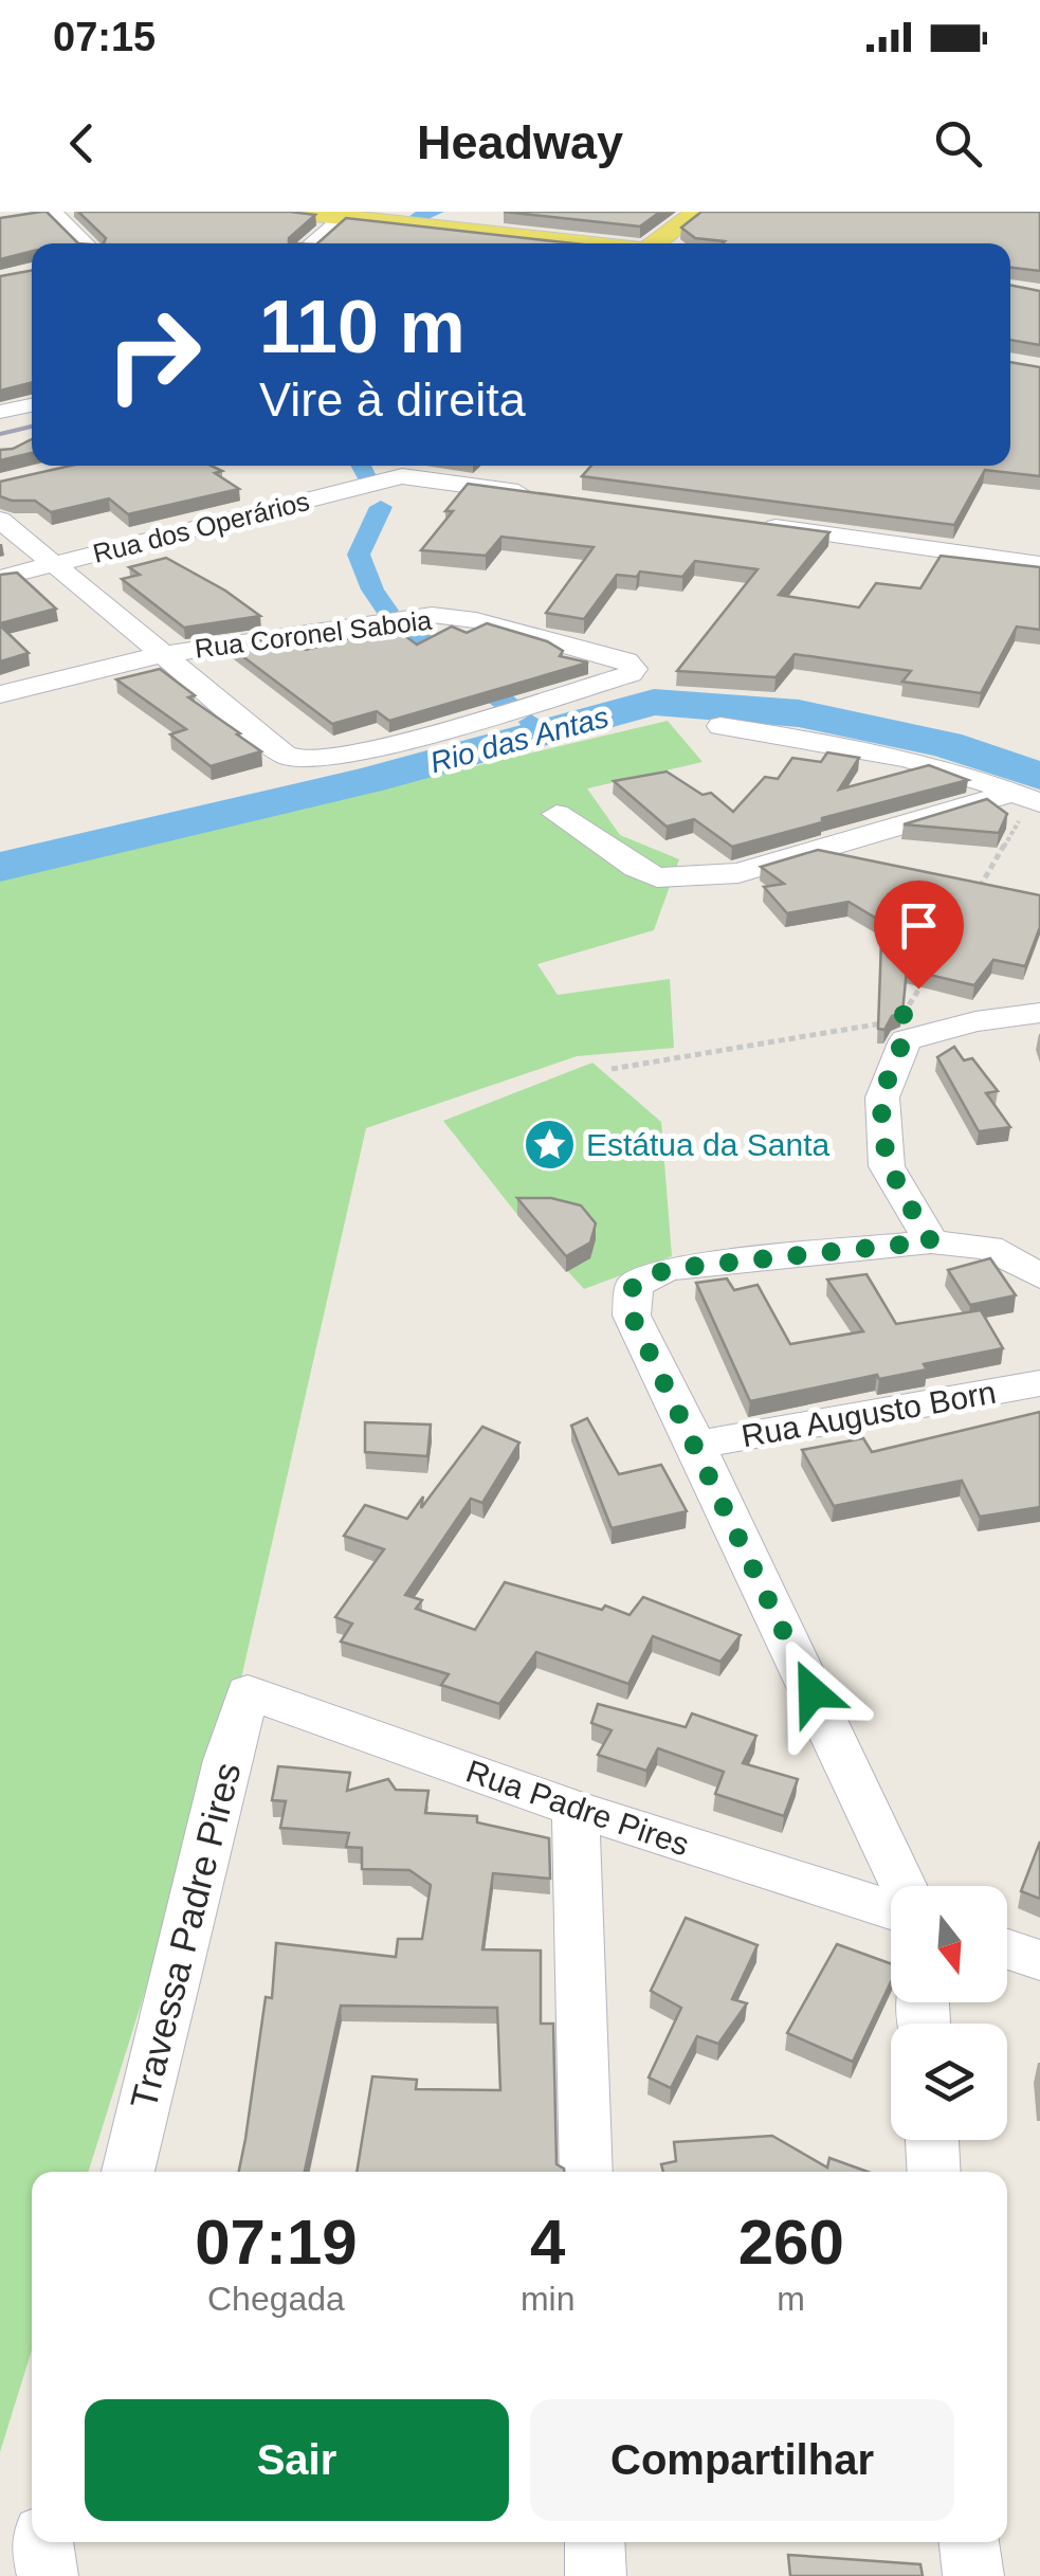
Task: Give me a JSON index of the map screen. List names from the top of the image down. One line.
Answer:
{"streets":{"street":["Rua dos Operários","Rua Coronel Saboia","Rua Augusto Born","Rua Padre Pires","Travessa Padre Pires"]},"crossings":[["Rua Padre Pires","Travessa Padre Pires"]],"water":["Rio das Antas"],"places":{"place":["Estátua da Santa"]},"north":"bottom","page":{"status":"07:15","header":"Headway","turn":["110 m","Vire à direita"],"eta":["07:19","Chegada","4","min","260","m"],"buttons":["Sair","Compartilhar"]}}
